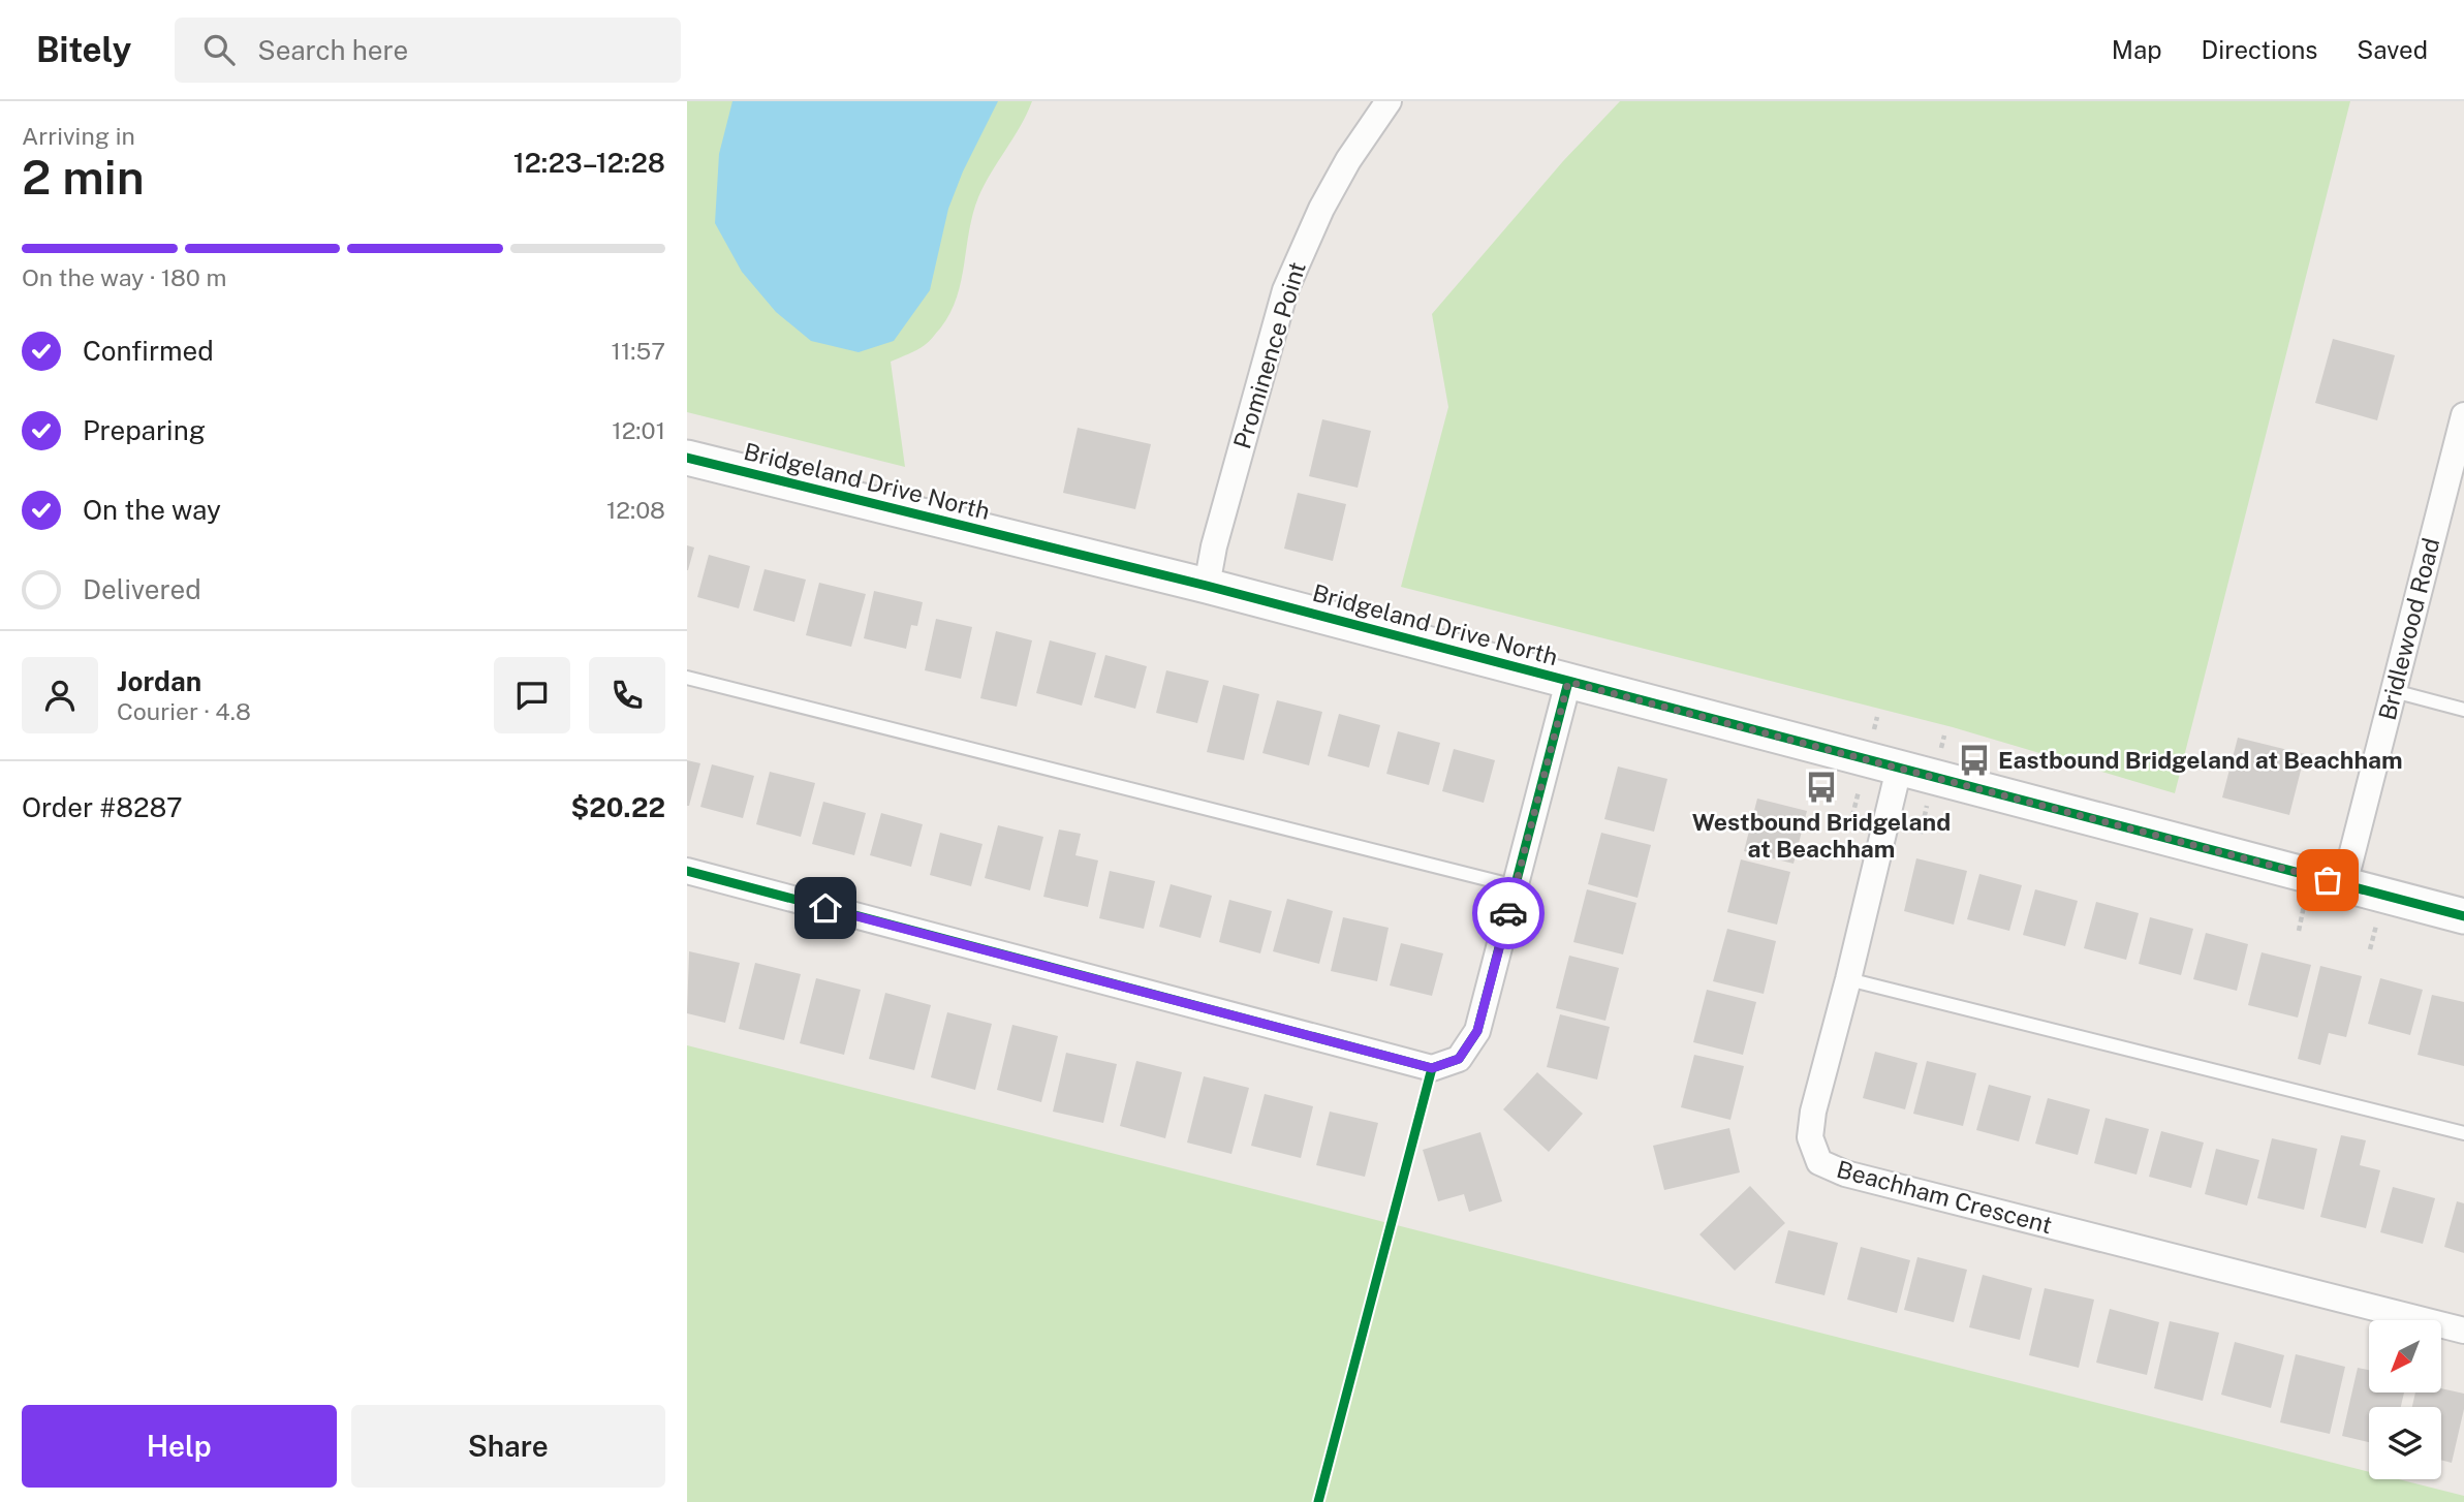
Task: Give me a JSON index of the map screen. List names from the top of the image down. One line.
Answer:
{"streets":{"street":["Prominence Point","Bridgeland Drive North","Bridlewood Road","Beachham Crescent"]},"crossings":[["Prominence Point","Bridgeland Drive North"],["Bridgeland Drive North","Bridlewood Road"],["Bridgeland Drive North","Beachham Crescent"]],"places":{"bus stop":["Eastbound Bridgeland at Beachham","Westbound Bridgeland at Beachham"]},"north":"bottom left","page":{"header":"Bitely","search":"Search here","nav":["Map","Directions","Saved"],"heading":["2 min","Arriving in","12:23–12:28"],"panel":["Jordan","Courier · 4.8","Order #8287","$20.22"],"bar":"On the way · 180 m","list":[["Confirmed","11:57"],["Preparing","12:01"],["On the way","12:08"],"Delivered"],"buttons":["Help","Share"]}}
